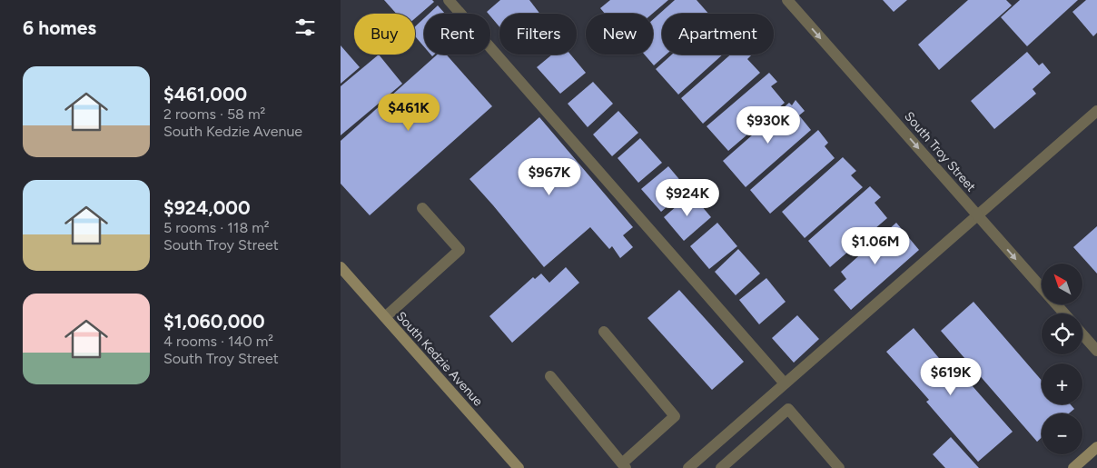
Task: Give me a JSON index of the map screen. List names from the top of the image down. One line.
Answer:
{"streets":{"main road":["South Kedzie Avenue"],"street":["South Troy Street"]},"one_way":["South Troy Street"],"north":"top left","page":{"heading":"6 homes","chip":["Buy","Rent","Filters","New","Apartment"],"list":[{"name":"$461,000","note":"2 rooms · 58 m² · South Kedzie Avenue"},{"name":"$924,000","note":"5 rooms · 118 m² · South Troy Street"},{"name":"$1,060,000","note":"4 rooms · 140 m² · South Troy Street"}],"price":["$461K","$930K","$967K","$924K","$1.06M","$619K"],"map_buttons":["+","−"]}}
